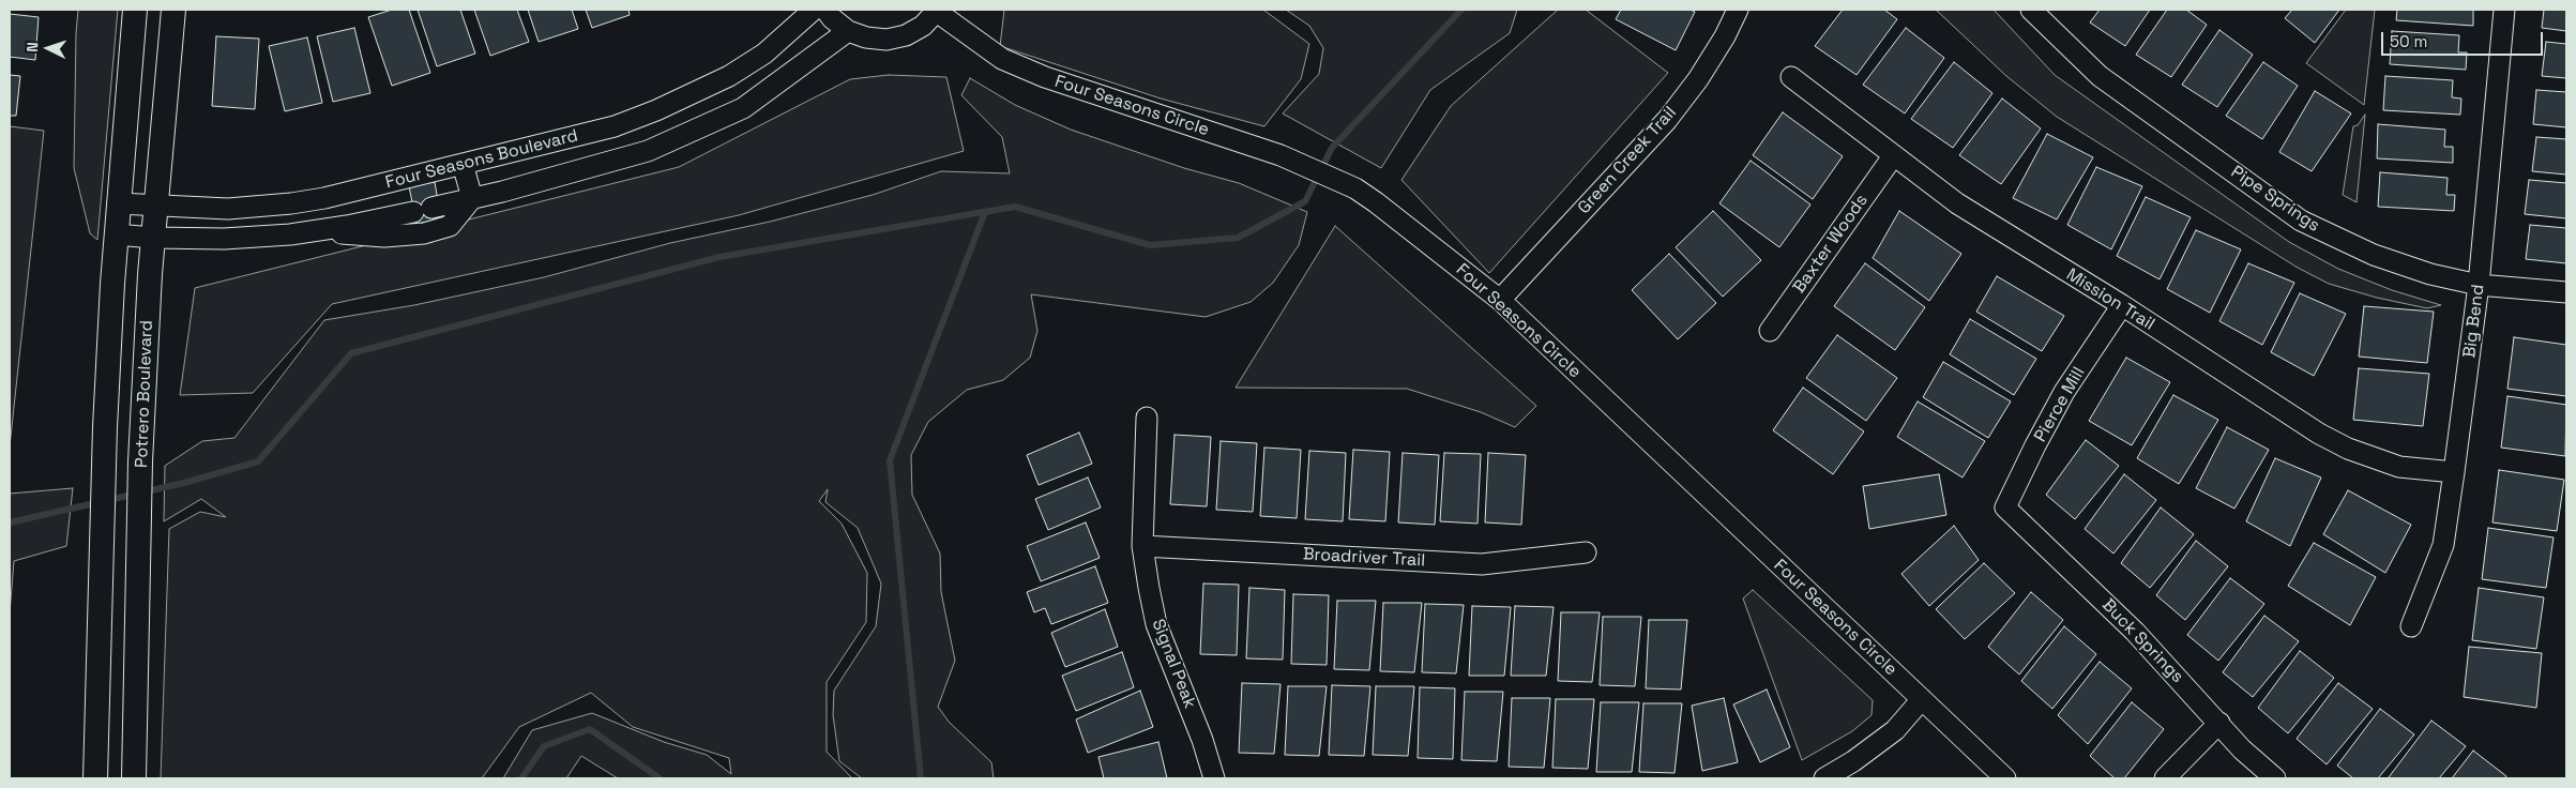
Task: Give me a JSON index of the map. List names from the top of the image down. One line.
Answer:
{"streets":{"street":["Four Seasons Circle","Four Seasons Boulevard","Green Creek Trail","Pipe Springs","Baxter Woods","Mission Trail","Big Bend","Potrero Boulevard","Pierce Mill","Broadriver Trail","Buck Springs","Signal Peak"]},"crossings":[["Four Seasons Circle","Four Seasons Boulevard"],["Four Seasons Circle","Green Creek Trail"],["Four Seasons Boulevard","Potrero Boulevard"],["Pipe Springs","Big Bend"],["Baxter Woods","Mission Trail"],["Mission Trail","Big Bend"],["Mission Trail","Pierce Mill"],["Pierce Mill","Buck Springs"],["Broadriver Trail","Signal Peak"]],"scale_bar":"50 m","north":"left"}
